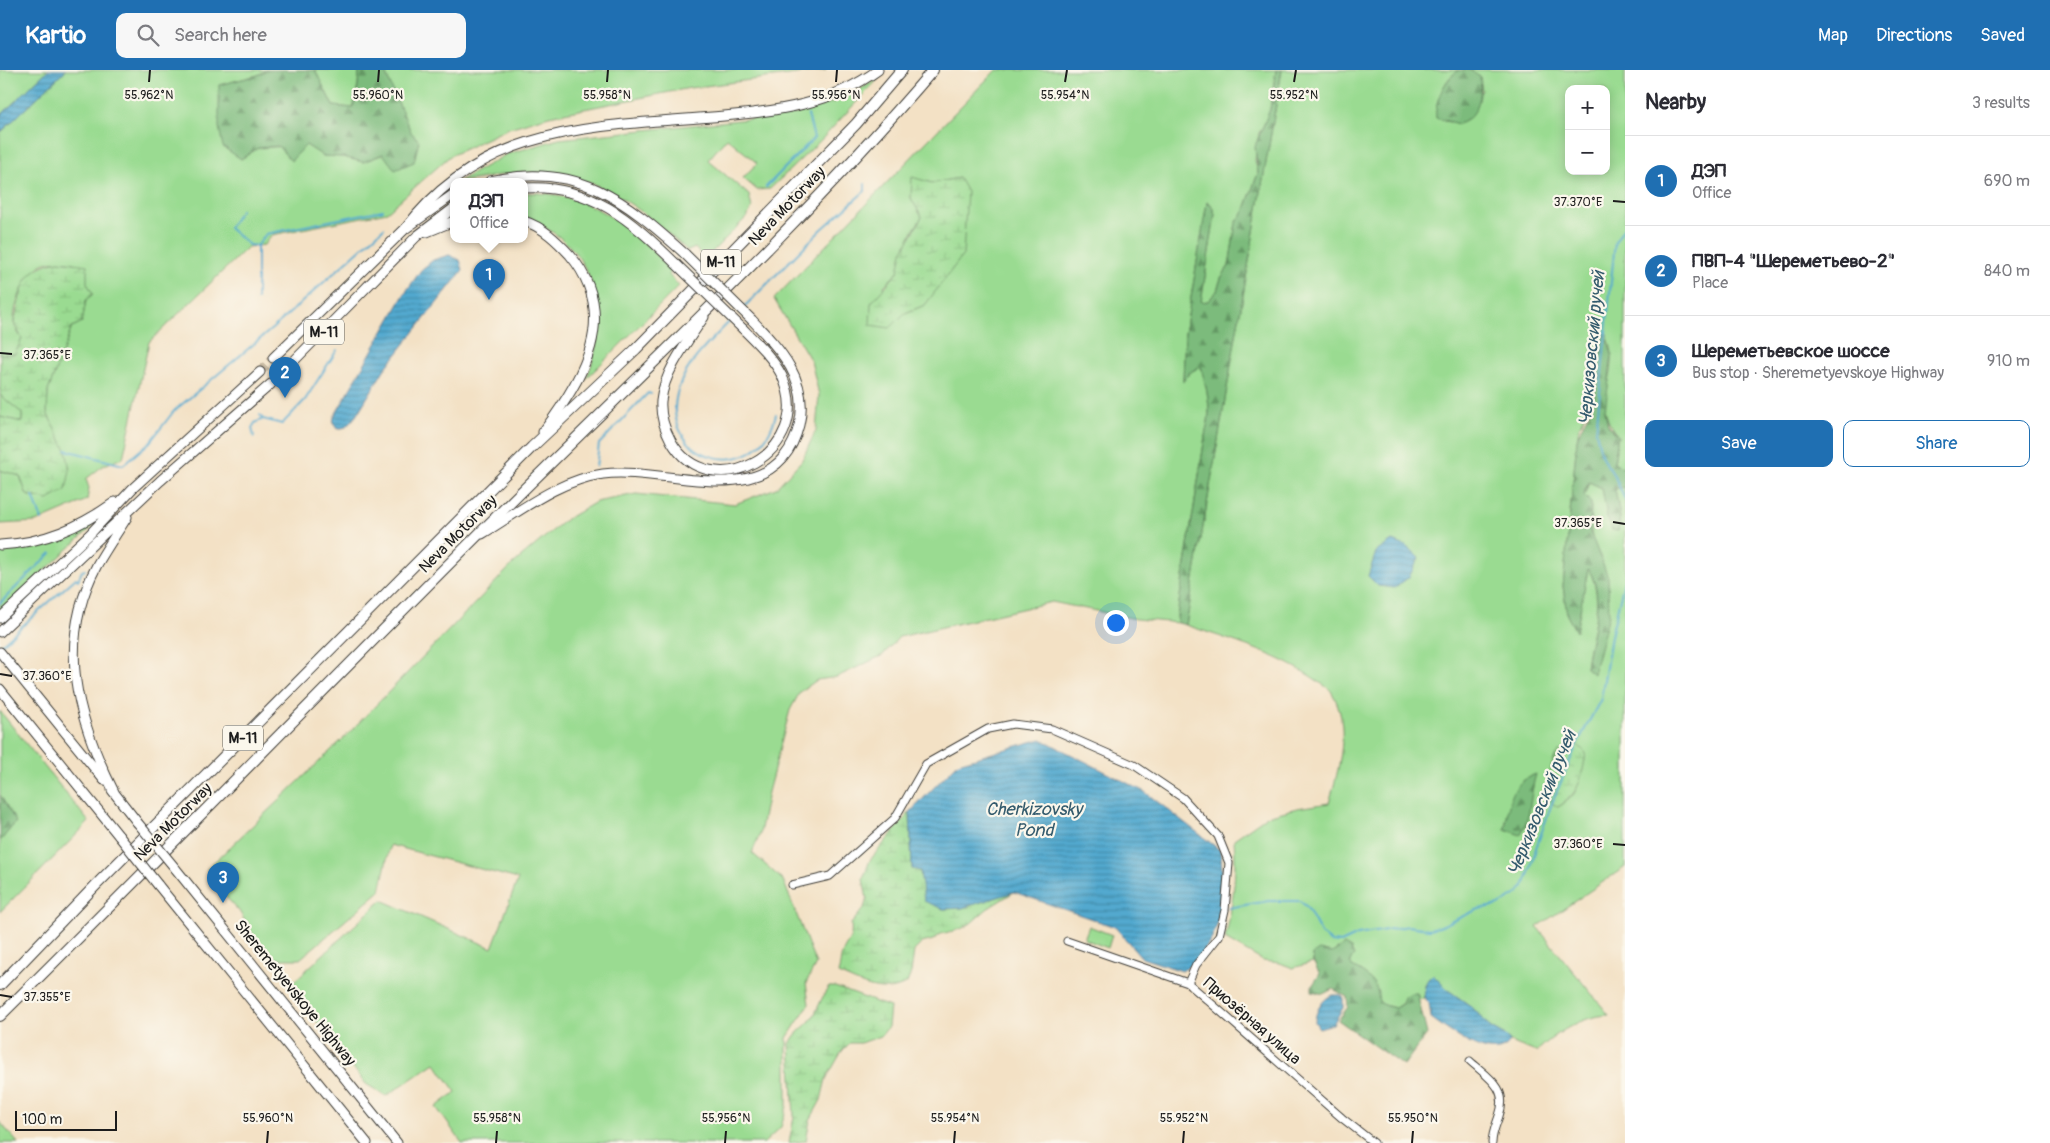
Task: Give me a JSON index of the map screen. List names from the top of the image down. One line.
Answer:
{"streets":{"highway":["Neva Motorway","М-11"],"main road":["Sheremetyevskoye Highway"],"street":["Приозёрная улица"]},"crossings":[["Neva Motorway","М-11"]],"water":["Черкизовский ручей","Cherkizovsky Pond"],"scale_bar":"100 m","page":{"header":"Kartio","search":"Search here","nav":["Map","Directions","Saved"],"heading":["Nearby","3 results"],"map_buttons":["+","−"],"list":[{"mark":"1","name":"ДЭП","note":"Office","value":"690 m"},{"mark":"2","name":"ПВП-4 \"Шереметьево-2\"","note":"Place","value":"840 m"},{"mark":"3","name":"Шереметьевское шоссе","note":"Bus stop · Sheremetyevskoye Highway","value":"910 m"}],"popup":["ДЭП","Office"],"pins":["1","2","3"],"buttons":["Save","Share"],"scale":"100 m"},"coordinates":["55.962°N","55.960°N","55.958°N","55.956°N","55.954°N","55.952°N","37.370°E","37.365°E","37.360°E","37.355°E","55.950°N"]}
